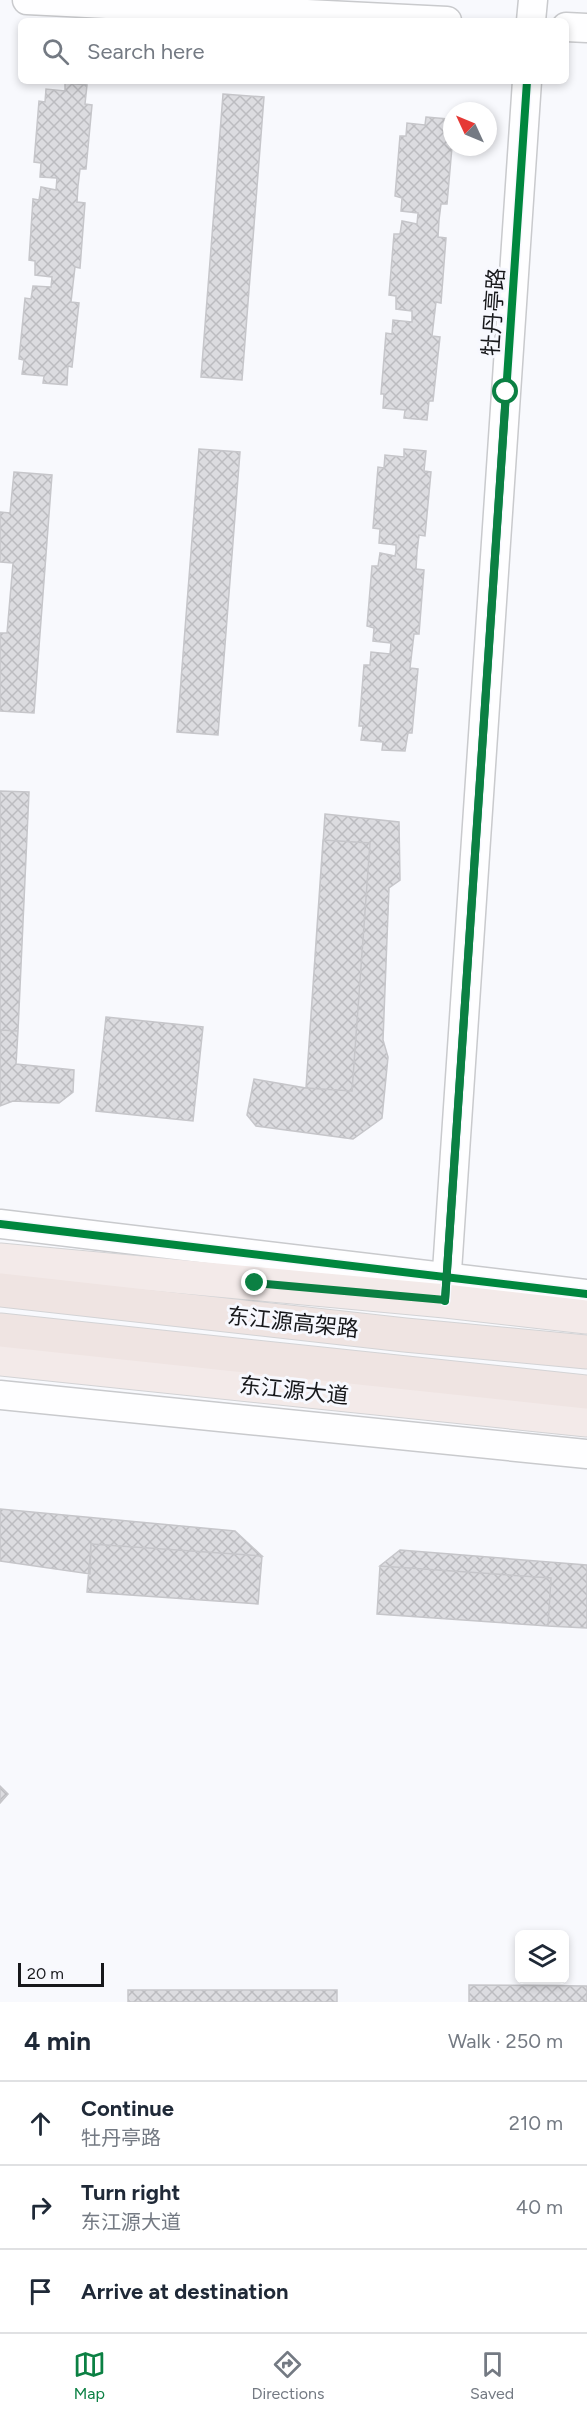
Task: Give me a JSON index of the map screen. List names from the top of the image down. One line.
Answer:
{"streets":{"highway":["东江源高架路"],"main road":["东江源大道"],"street":["牡丹亭路"]},"scale_bar":"20 m","north":"top left","page":{"search":"Search here","scale":"20 m","heading":["4 min","Walk · 250 m"],"list":[["Continue","牡丹亭路","210 m"],["Turn right","东江源大道","40 m"],"Arrive at destination"],"nav":["Map","Directions","Saved"]}}
